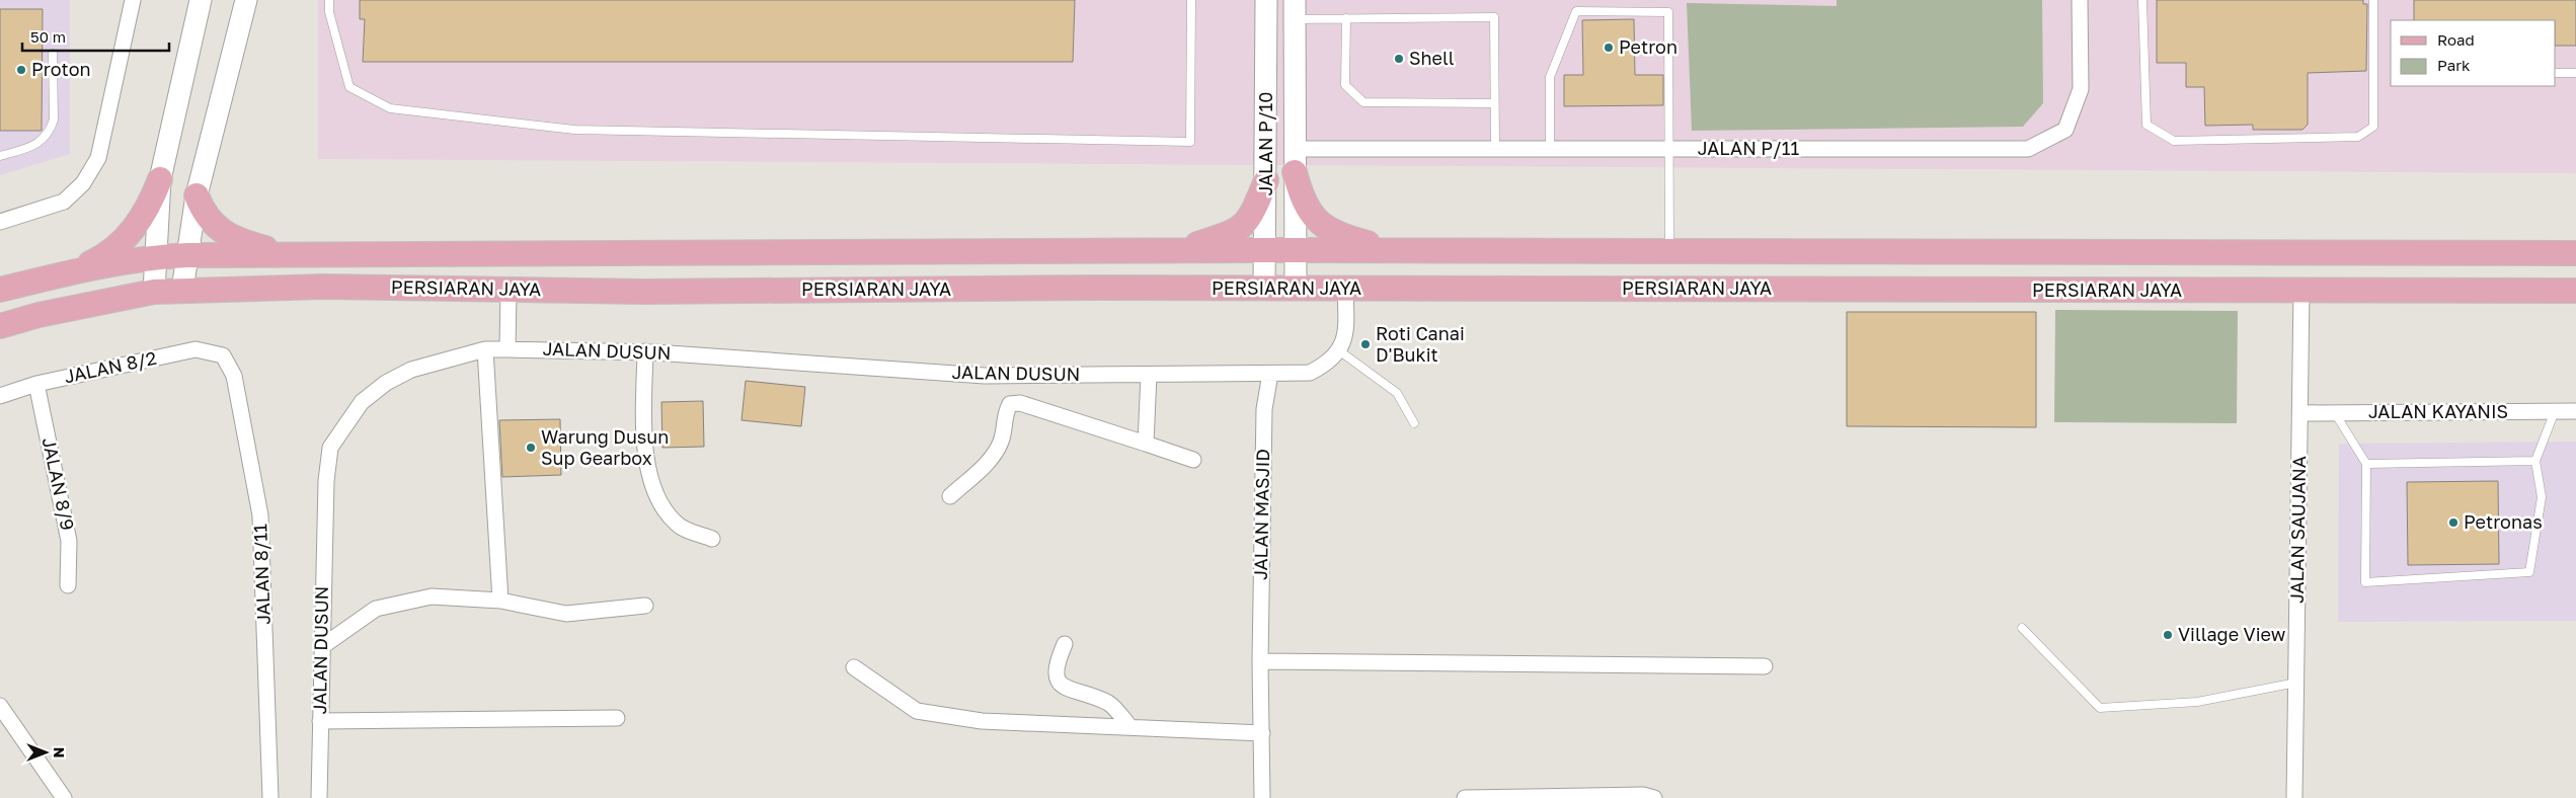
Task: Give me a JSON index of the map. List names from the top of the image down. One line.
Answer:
{"streets":{"main road":["PERSIARAN JAYA"],"street":["JALAN P/10","JALAN P/11","JALAN DUSUN","JALAN 8/2","JALAN KAYANIS","JALAN 8/9","JALAN MASJID","JALAN SAUJANA","JALAN 8/11"]},"crossings":[["JALAN P/10","JALAN P/11"],["JALAN P/10","PERSIARAN JAYA"],["PERSIARAN JAYA","JALAN SAUJANA"],["JALAN DUSUN","JALAN MASJID"],["JALAN 8/2","JALAN 8/9"],["JALAN 8/2","JALAN 8/11"],["JALAN KAYANIS","JALAN SAUJANA"]],"places":["Petron","Shell","Proton","Roti Canai D'Bukit","Warung Dusun Sup Gearbox","Petronas","Village View"],"legend":["Road","Park"],"scale_bar":"50 m","north":"right"}
